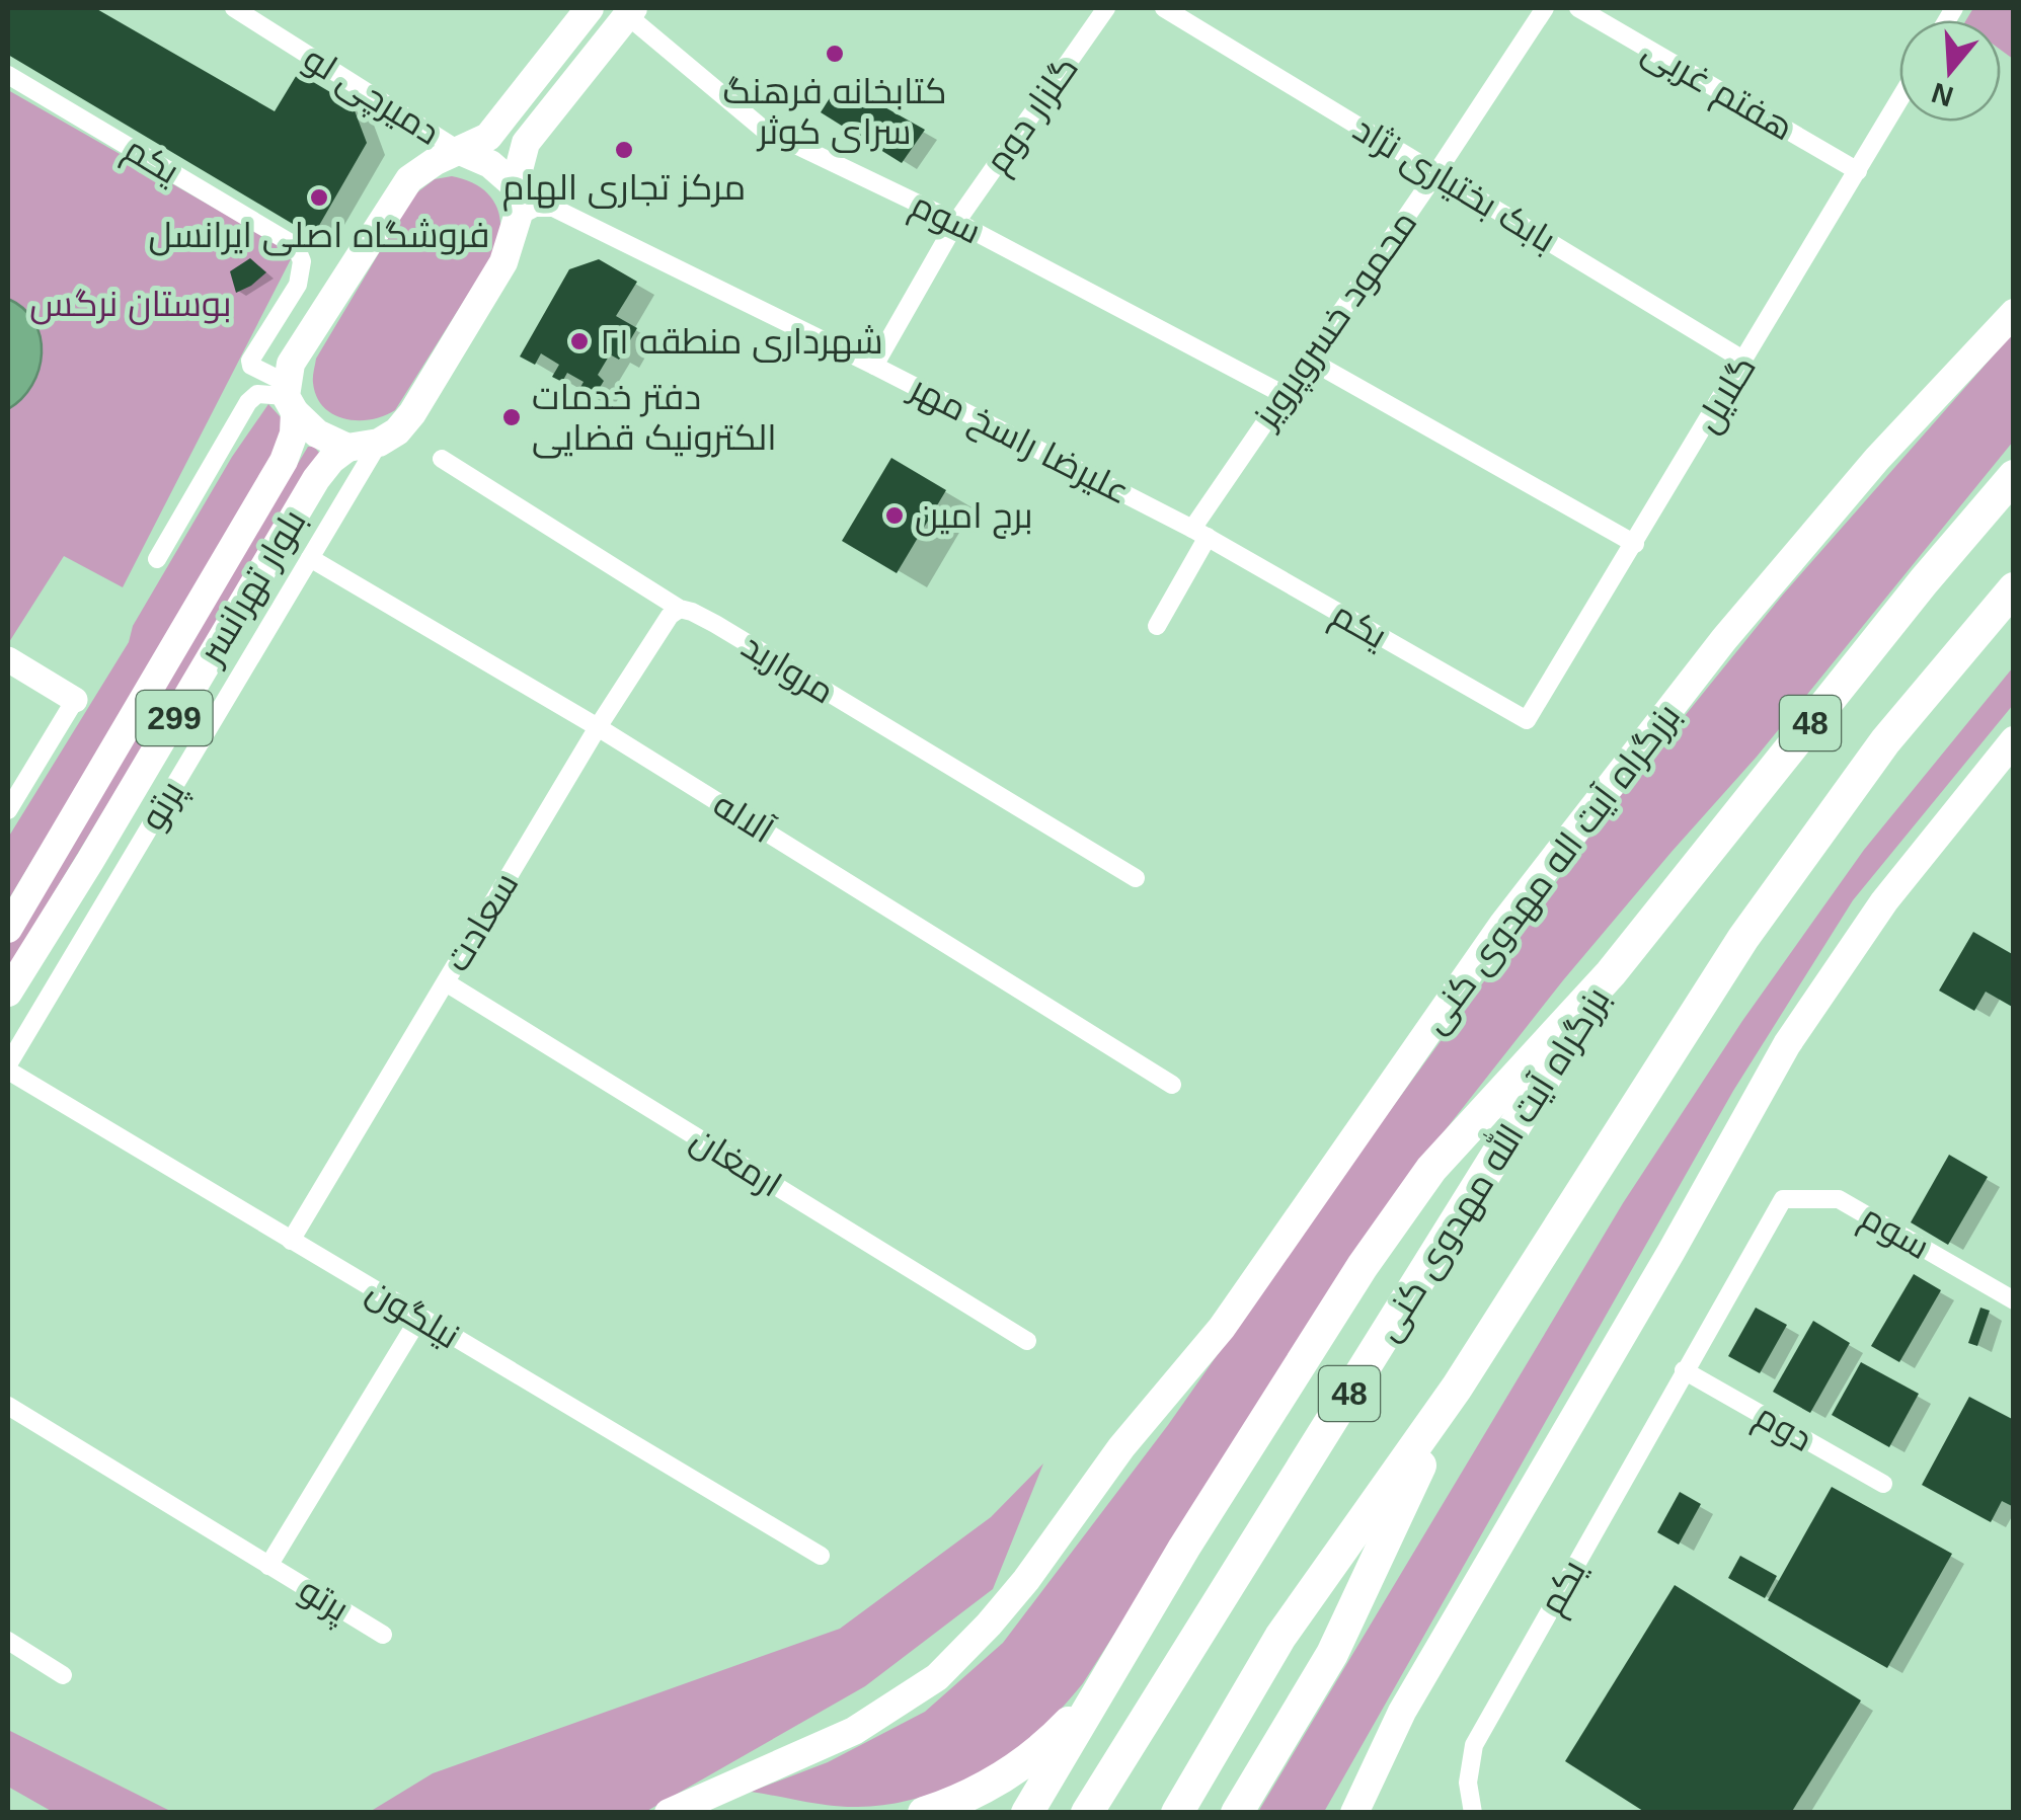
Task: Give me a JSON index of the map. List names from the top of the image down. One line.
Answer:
{"streets":{"highway":["48","بزرگراه آیت الله مهدوی کنی"],"main road":["بلوار تهرانسر","299","بزرگراه آیت اله مهدوی کنی"],"street":["هفتم غربی","دمیرچی لو","گلزار دوم","یکم","بابک بختیاری نژاد","سوم","محمود خسروپرویز","گلایل","علیرضا راسخ مهر","مروارید","پرتو","آلاله","سعادت","ارمغان","نیلگون","دوم"]},"crossings":[["هفتم غربی","گلایل"],["دمیرچی لو","بلوار تهرانسر"],["گلزار دوم","سوم"],["گلزار دوم","علیرضا راسخ مهر"],["یکم","سوم"],["یکم","محمود خسروپرویز"],["یکم","گلایل"],["یکم","علیرضا راسخ مهر"],["یکم","بلوار تهرانسر"],["یکم","دوم"],["بابک بختیاری نژاد","محمود خسروپرویز"],["بابک بختیاری نژاد","گلایل"],["سوم","محمود خسروپرویز"],["سوم","دوم"],["محمود خسروپرویز","علیرضا راسخ مهر"],["مروارید","سعادت"],["48","بزرگراه آیت الله مهدوی کنی"],["پرتو","آلاله"],["پرتو","نیلگون"],["آلاله","سعادت"],["سعادت","ارمغان"],["سعادت","نیلگون"]],"parks":["بوستان نرگس"],"places":["کتابخانه فرهنگ سرای کوثر","مرکز تجاری الهام","فروشگاه اصلی ایرانسل","شهرداری منطقه ۲۱","دفتر خدمات الکترونیک قضایی","برج امین"],"north":"bottom"}
